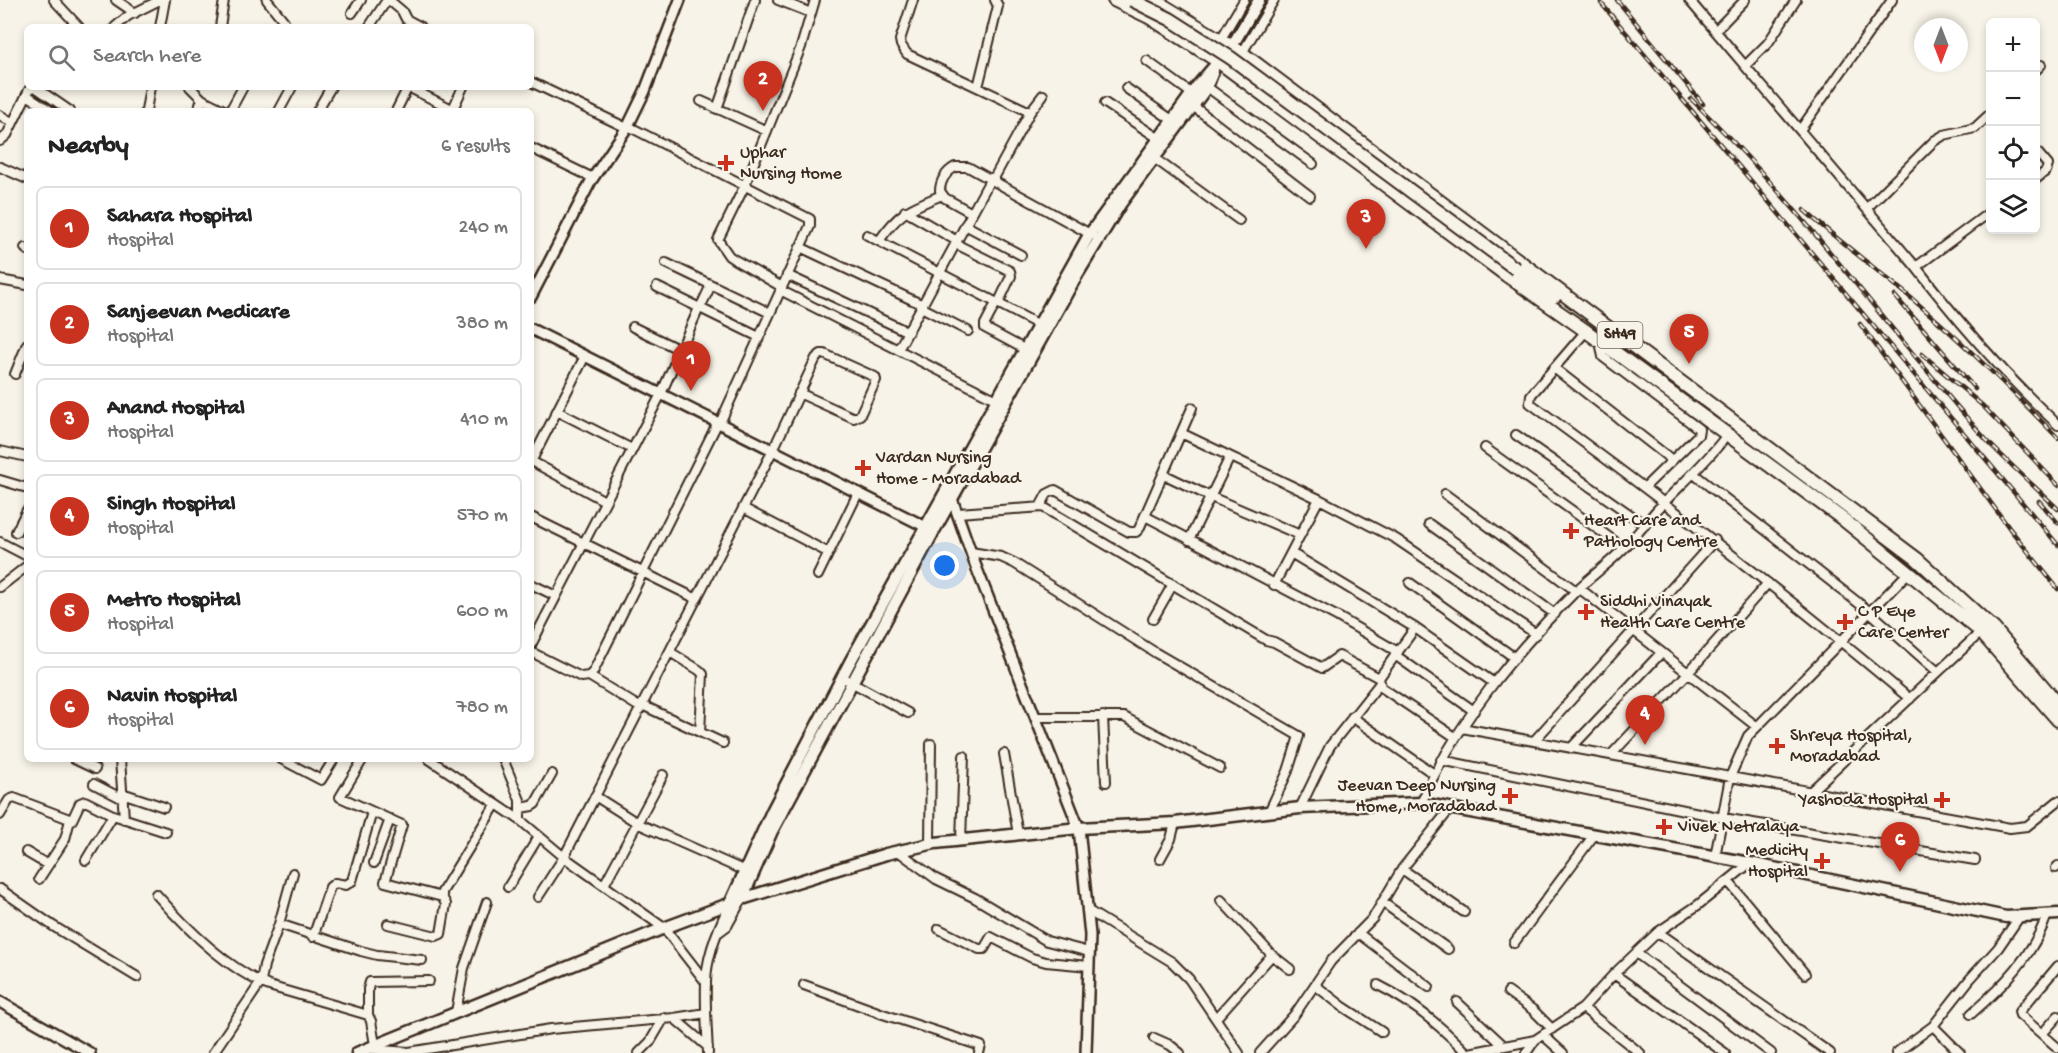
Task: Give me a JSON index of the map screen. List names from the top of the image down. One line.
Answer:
{"streets":{"main road":["SH49"]},"places":{"health":["Uphar Nursing Home","Vardan Nursing Home - Moradabad","Heart Care and Pathology Centre","Siddhi Vinayak Health Care Centre","C P Eye Care Center","Shreya Hospital, Moradabad","Jeevan Deep Nursing Home, Moradabad","Yashoda Hospital","Vivek Netralaya","Medicity Hospital"]},"north":"bottom","page":{"map_buttons":["+","−"],"search":"Search here","pins":["2","3","5","1","4","6"],"heading":["Nearby","6 results"],"list":[{"mark":"1","name":"Sahara Hospital","note":"Hospital","value":"240 m"},{"mark":"2","name":"Sanjeevan Medicare","note":"Hospital","value":"380 m"},{"mark":"3","name":"Anand Hospital","note":"Hospital","value":"410 m"},{"mark":"4","name":"Singh Hospital","note":"Hospital","value":"570 m"},{"mark":"5","name":"Metro Hospital","note":"Hospital","value":"600 m"},{"mark":"6","name":"Navin Hospital","note":"Hospital","value":"780 m"}]}}
